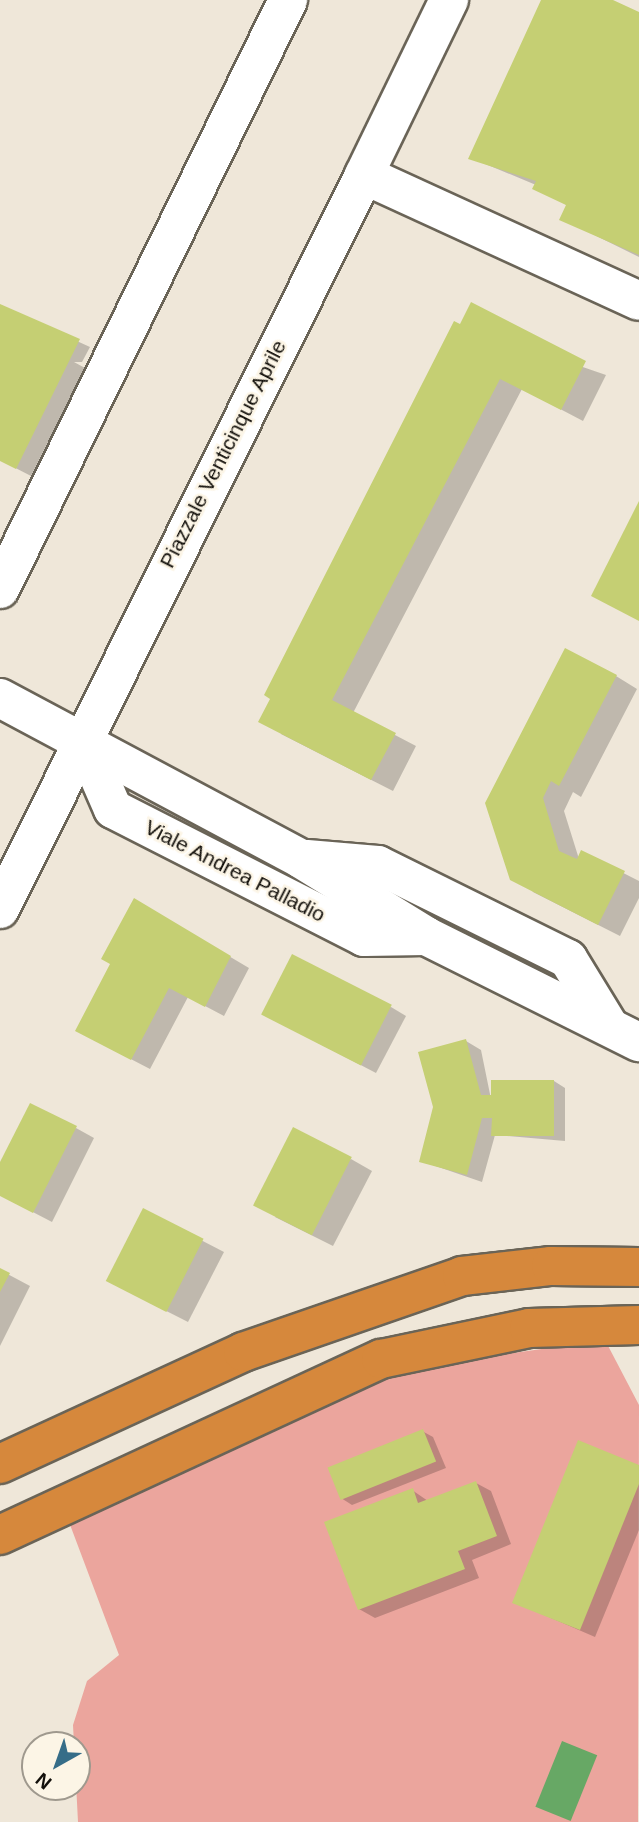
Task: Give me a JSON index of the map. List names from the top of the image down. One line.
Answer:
{"streets":{"street":["Piazzale Venticinque Aprile","Viale Andrea Palladio"]},"crossings":[["Piazzale Venticinque Aprile","Viale Andrea Palladio"]],"north":"bottom left"}
